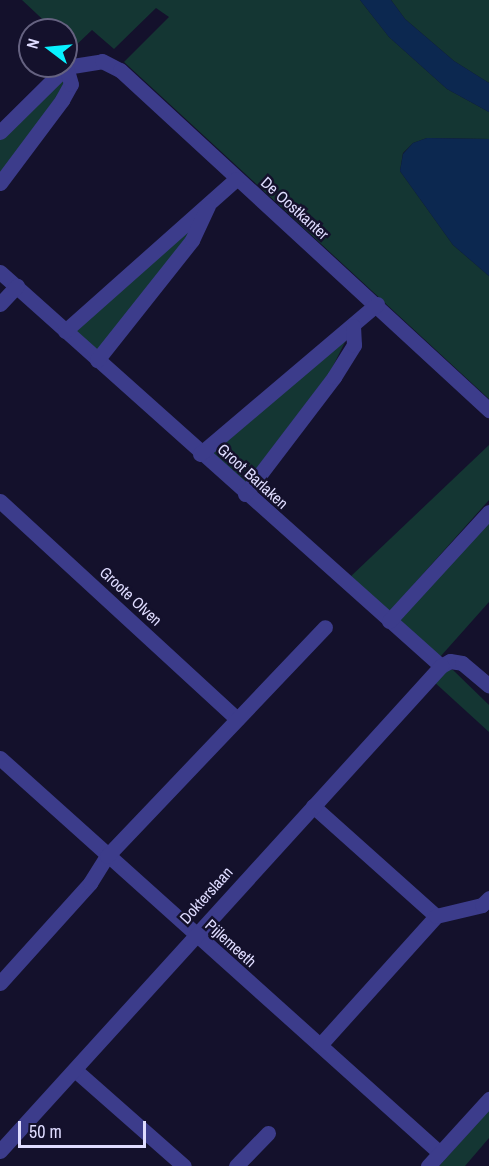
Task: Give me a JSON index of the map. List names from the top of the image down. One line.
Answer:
{"streets":{"street":["De Oostkanter","Groot Barlaken","Groote Olven","Dokterslaan","Pijlemeeth"]},"crossings":[["Groot Barlaken","Dokterslaan"],["Dokterslaan","Pijlemeeth"]],"scale_bar":"50 m","north":"left"}
